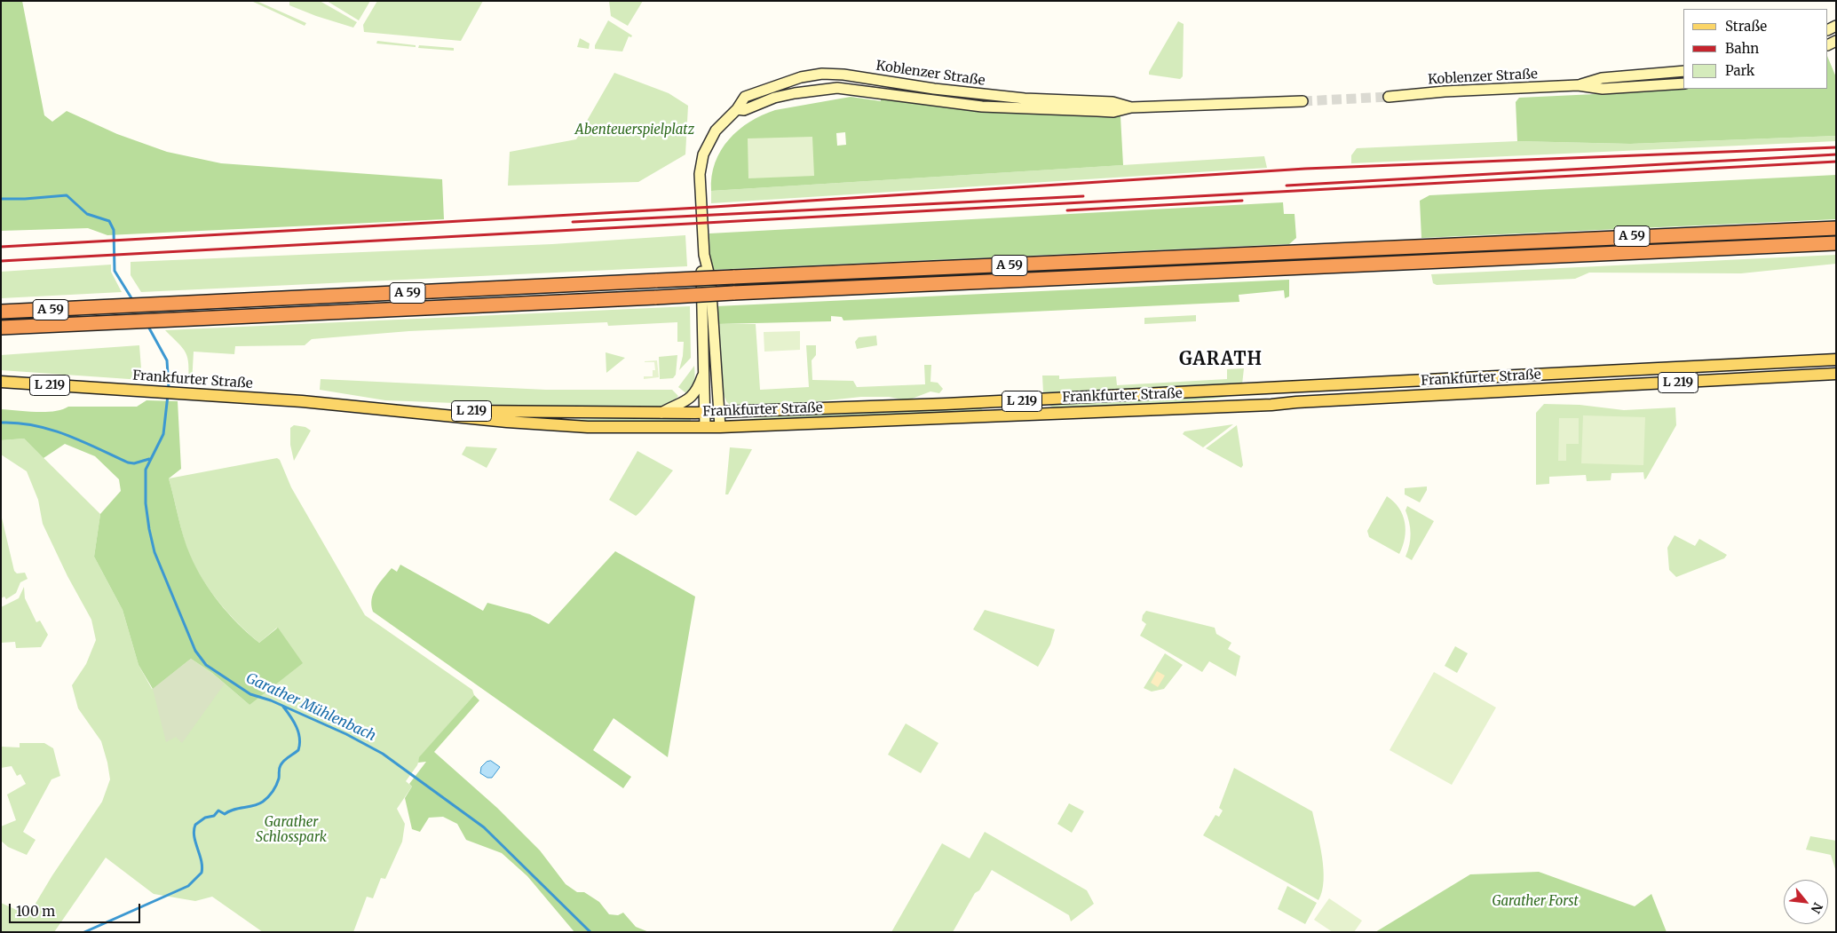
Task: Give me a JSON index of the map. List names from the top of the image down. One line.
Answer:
{"streets":{"highway":["A 59"],"main road":["Koblenzer Straße","Frankfurter Straße","L 219"]},"crossings":[["Koblenzer Straße","Frankfurter Straße"]],"districts":["GARATH"],"water":["Garather Mühlenbach"],"parks":["Abenteuerspielplatz","Garather Schlosspark","Garather Forst"],"legend":["Straße","Bahn","Park"],"scale_bar":"100 m","north":"bottom right"}
